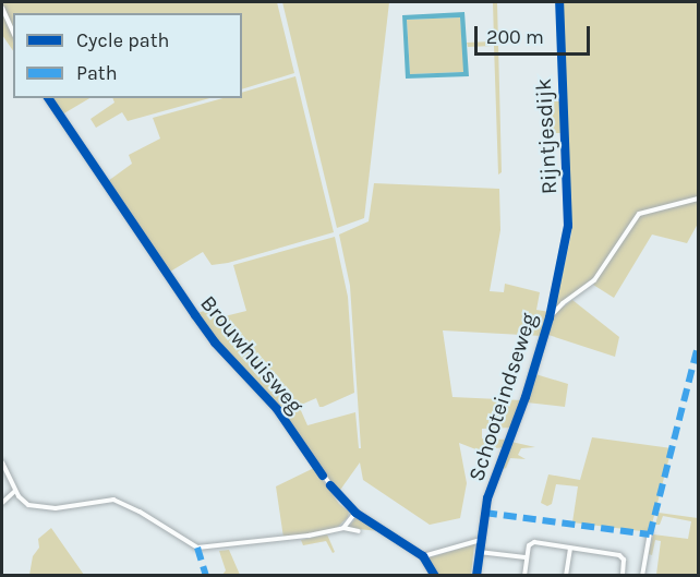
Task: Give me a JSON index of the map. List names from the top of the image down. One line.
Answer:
{"streets":{"street":["Brouwhuisweg","Schooteindseweg"],"cycle path":["Rijntjesdijk"]},"legend":["Cycle path","Path"],"scale_bar":"200 m"}
